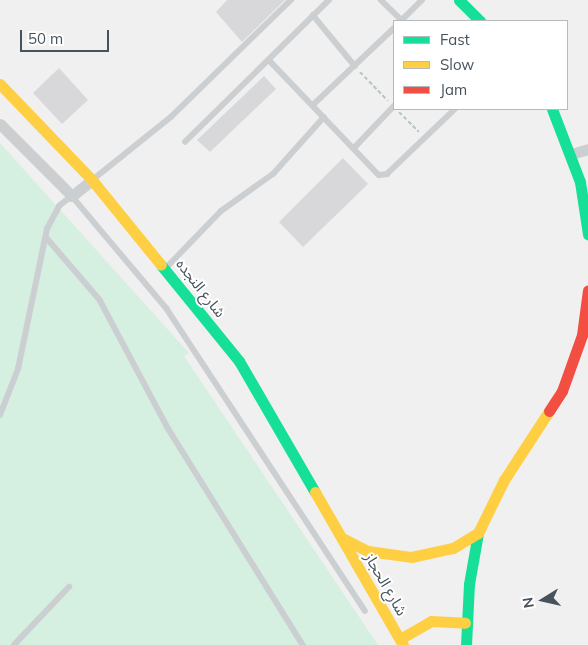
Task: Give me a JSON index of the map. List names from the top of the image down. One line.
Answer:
{"streets":{"main road":["شارع النجده","شارع الحجاز"]},"crossings":[["شارع النجده","شارع الحجاز"]],"legend":["Fast","Slow","Jam"],"scale_bar":"50 m","north":"left"}
